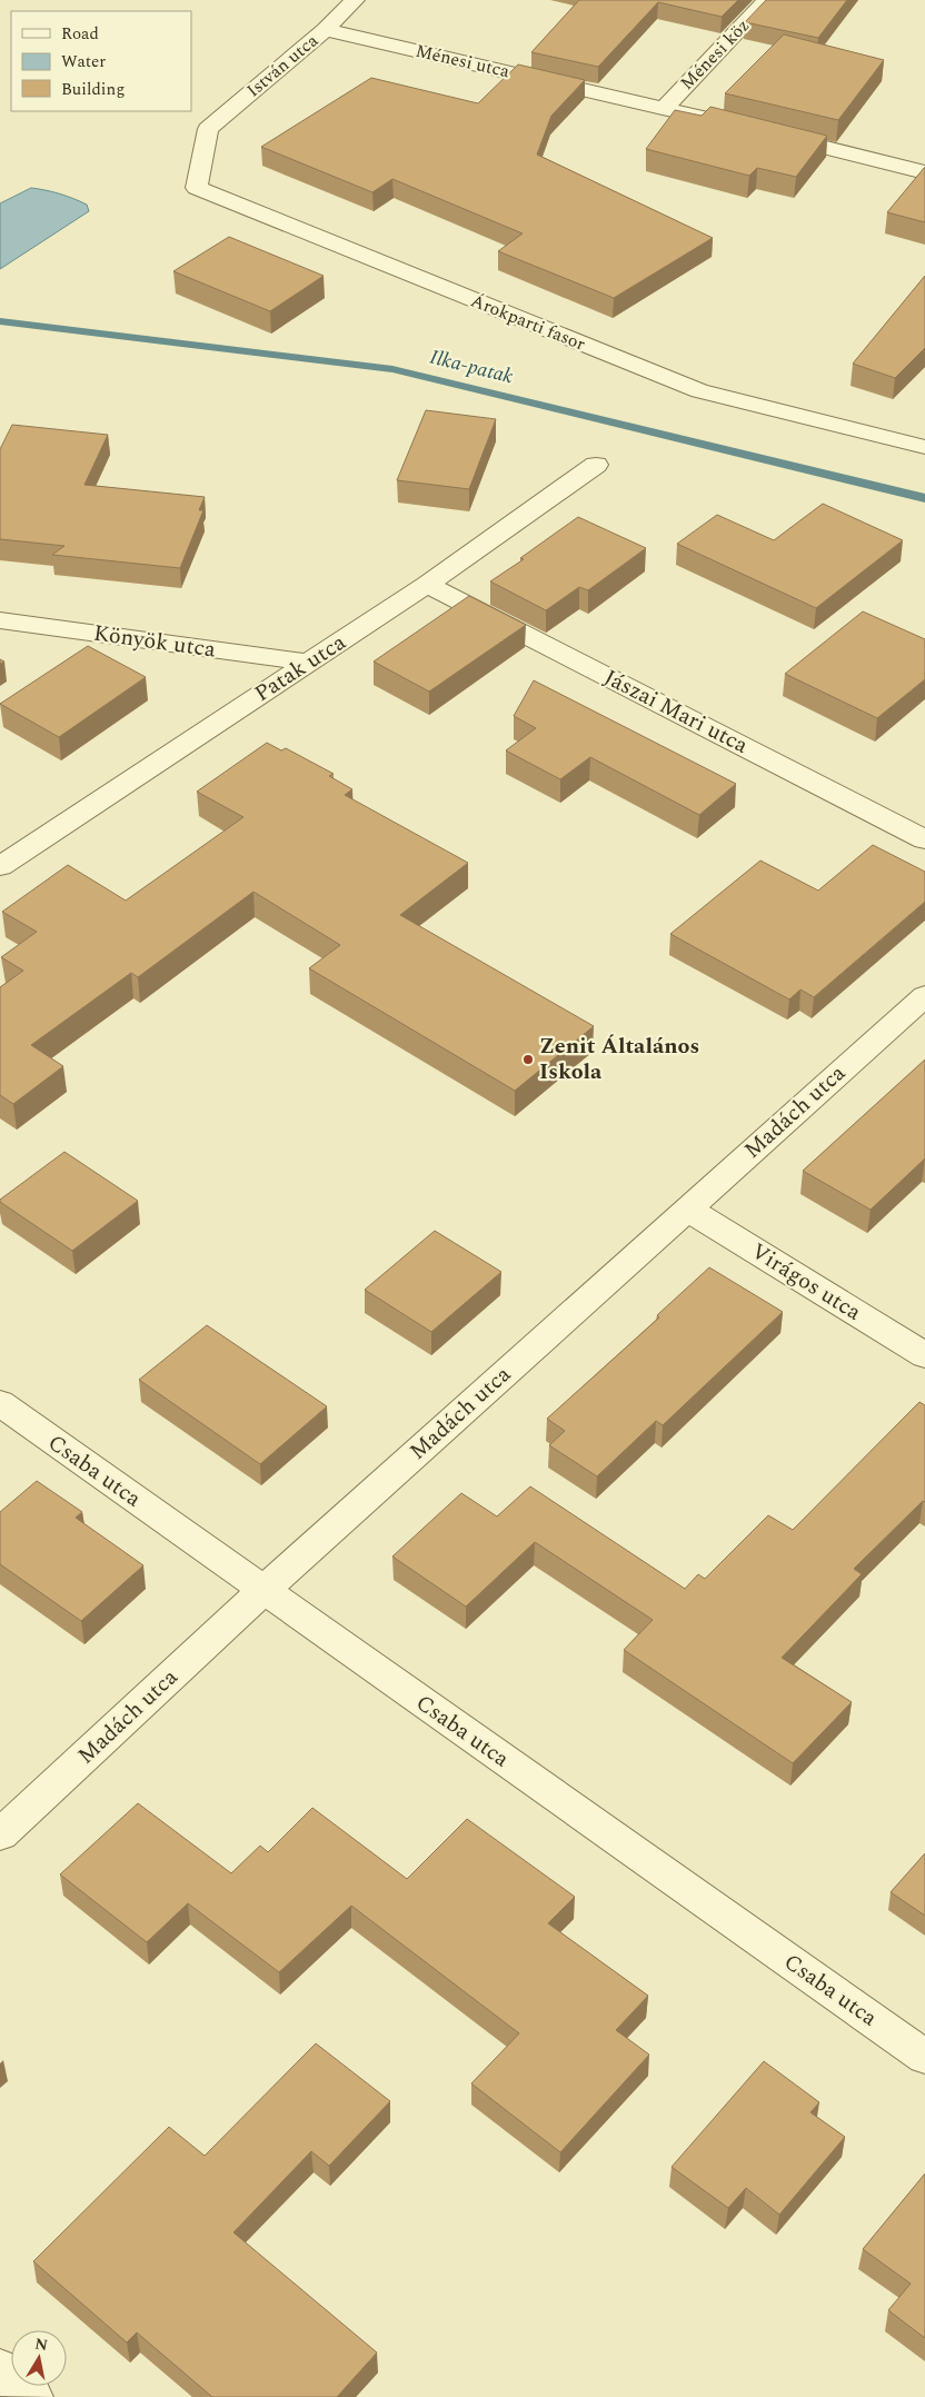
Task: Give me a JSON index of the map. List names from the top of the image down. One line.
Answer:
{"streets":{"street":["Ménesi köz","Ménesi utca","István utca","Árokparti fasor","Könyök utca","Patak utca","Jászai Mari utca","Madách utca","Virágos utca","Csaba utca"]},"crossings":[["Ménesi köz","Ménesi utca"],["Ménesi utca","István utca"],["István utca","Árokparti fasor"],["Könyök utca","Patak utca"],["Patak utca","Jászai Mari utca"],["Madách utca","Virágos utca"],["Madách utca","Csaba utca"]],"water":["Ilka-patak"],"places":["Zenit Általános Iskola"],"legend":["Road","Water","Building"],"north":"top"}
